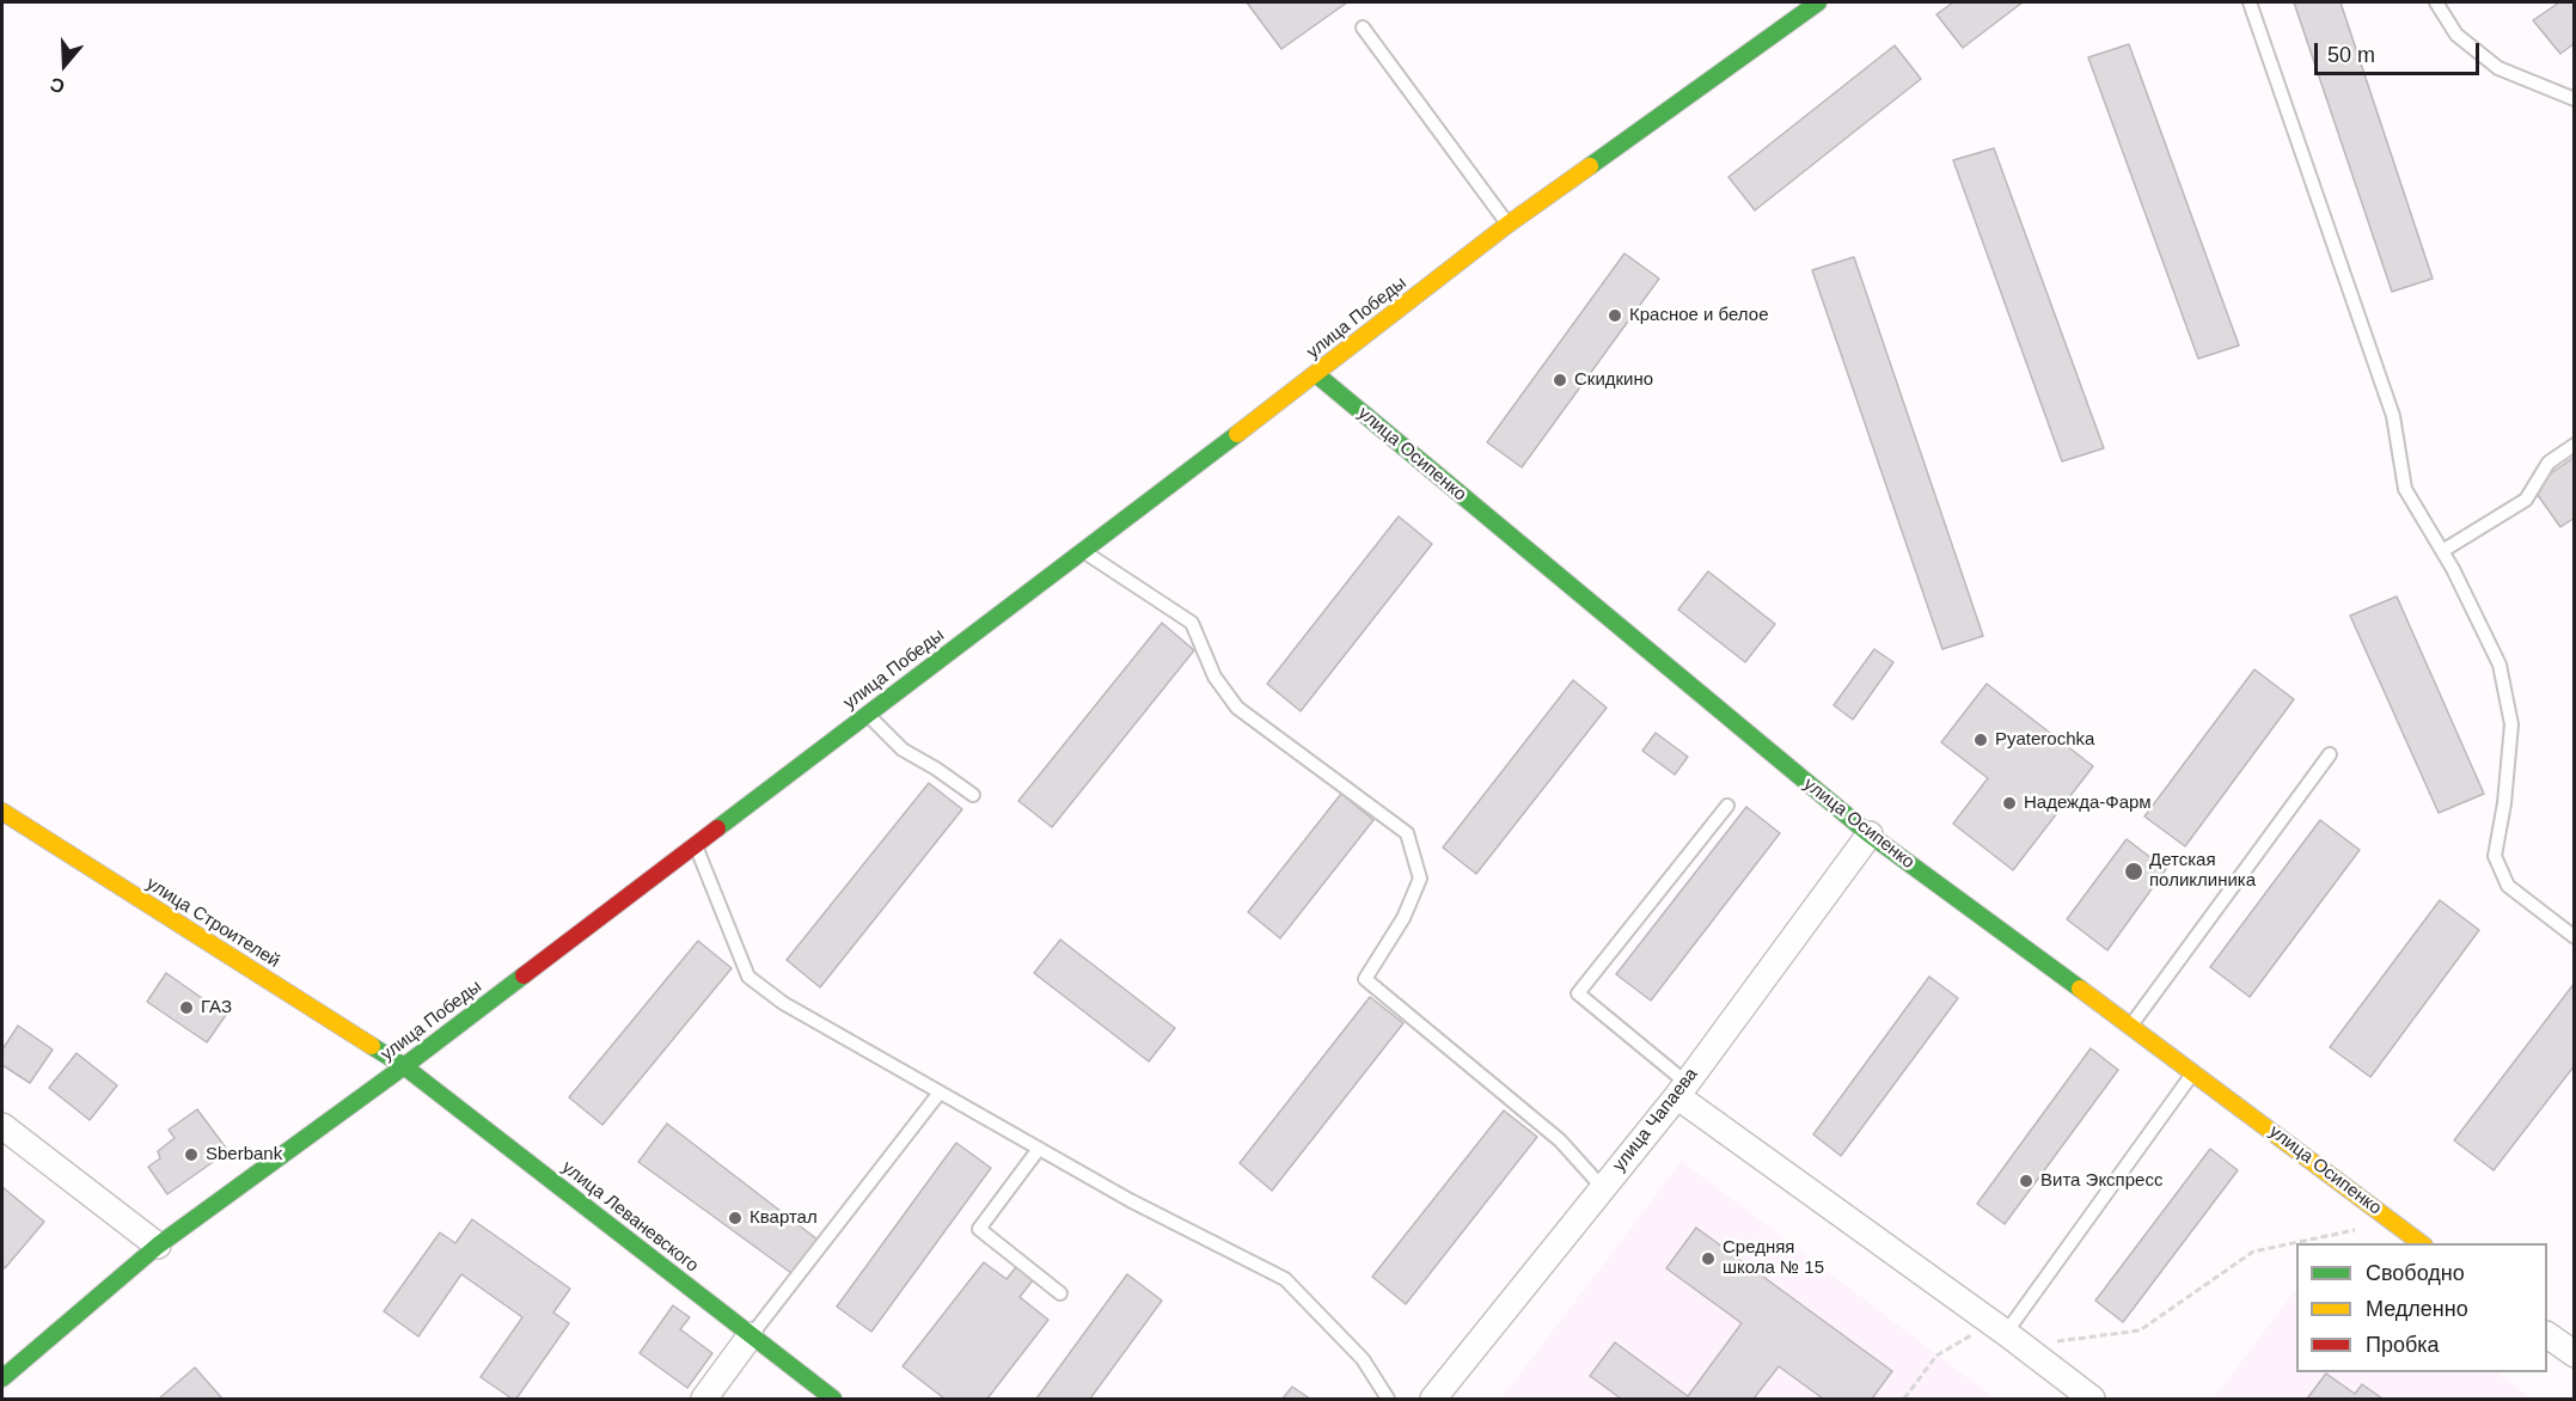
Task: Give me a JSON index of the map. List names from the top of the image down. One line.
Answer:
{"streets":{"street":["улица Победы","улица Осипенко","улица Строителей","улица Чапаева","улица Леваневского"]},"crossings":[["улица Победы","улица Осипенко"],["улица Победы","улица Строителей"],["улица Победы","улица Леваневского"],["улица Осипенко","улица Чапаева"],["улица Строителей","улица Леваневского"]],"places":["Красное и белое","Скидкино","Pyaterochka","Надежда-Фарм","Детская поликлиника","ГАЗ","Sberbank","Вита Экспресс","Квартал","Средняя школа № 15"],"legend":["Свободно","Медленно","Пробка"],"scale_bar":"50 m","north":"bottom"}
